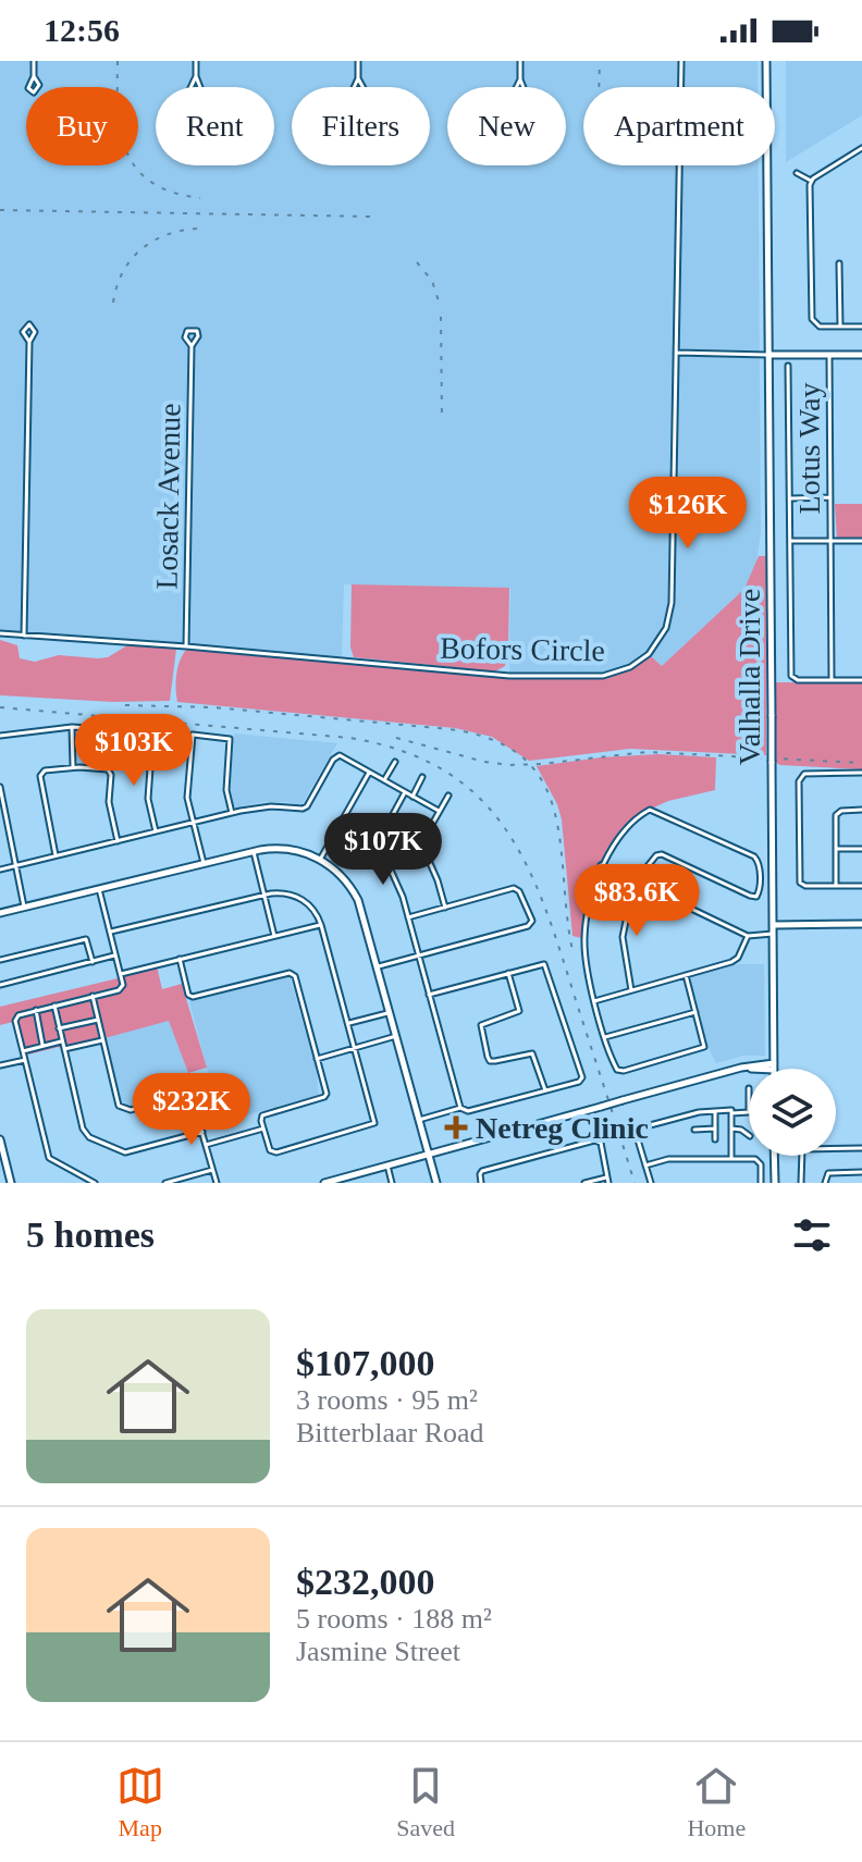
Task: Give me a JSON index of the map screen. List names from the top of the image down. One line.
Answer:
{"streets":{"street":["Lotus Way","Losack Avenue","Bofors Circle","Valhalla Drive"]},"crossings":[["Losack Avenue","Bofors Circle"]],"places":{"health":["Netreg Clinic"]},"page":{"status":"12:56","chip":["Buy","Rent","Filters","New","Apartment"],"price":["$126K","$103K","$107K","$83.6K","$232K"],"heading":"5 homes","list":[{"name":"$107,000","note":"3 rooms · 95 m² · Bitterblaar Road"},{"name":"$232,000","note":"5 rooms · 188 m² · Jasmine Street"}],"tabs":["Map","Saved","Home"]}}
